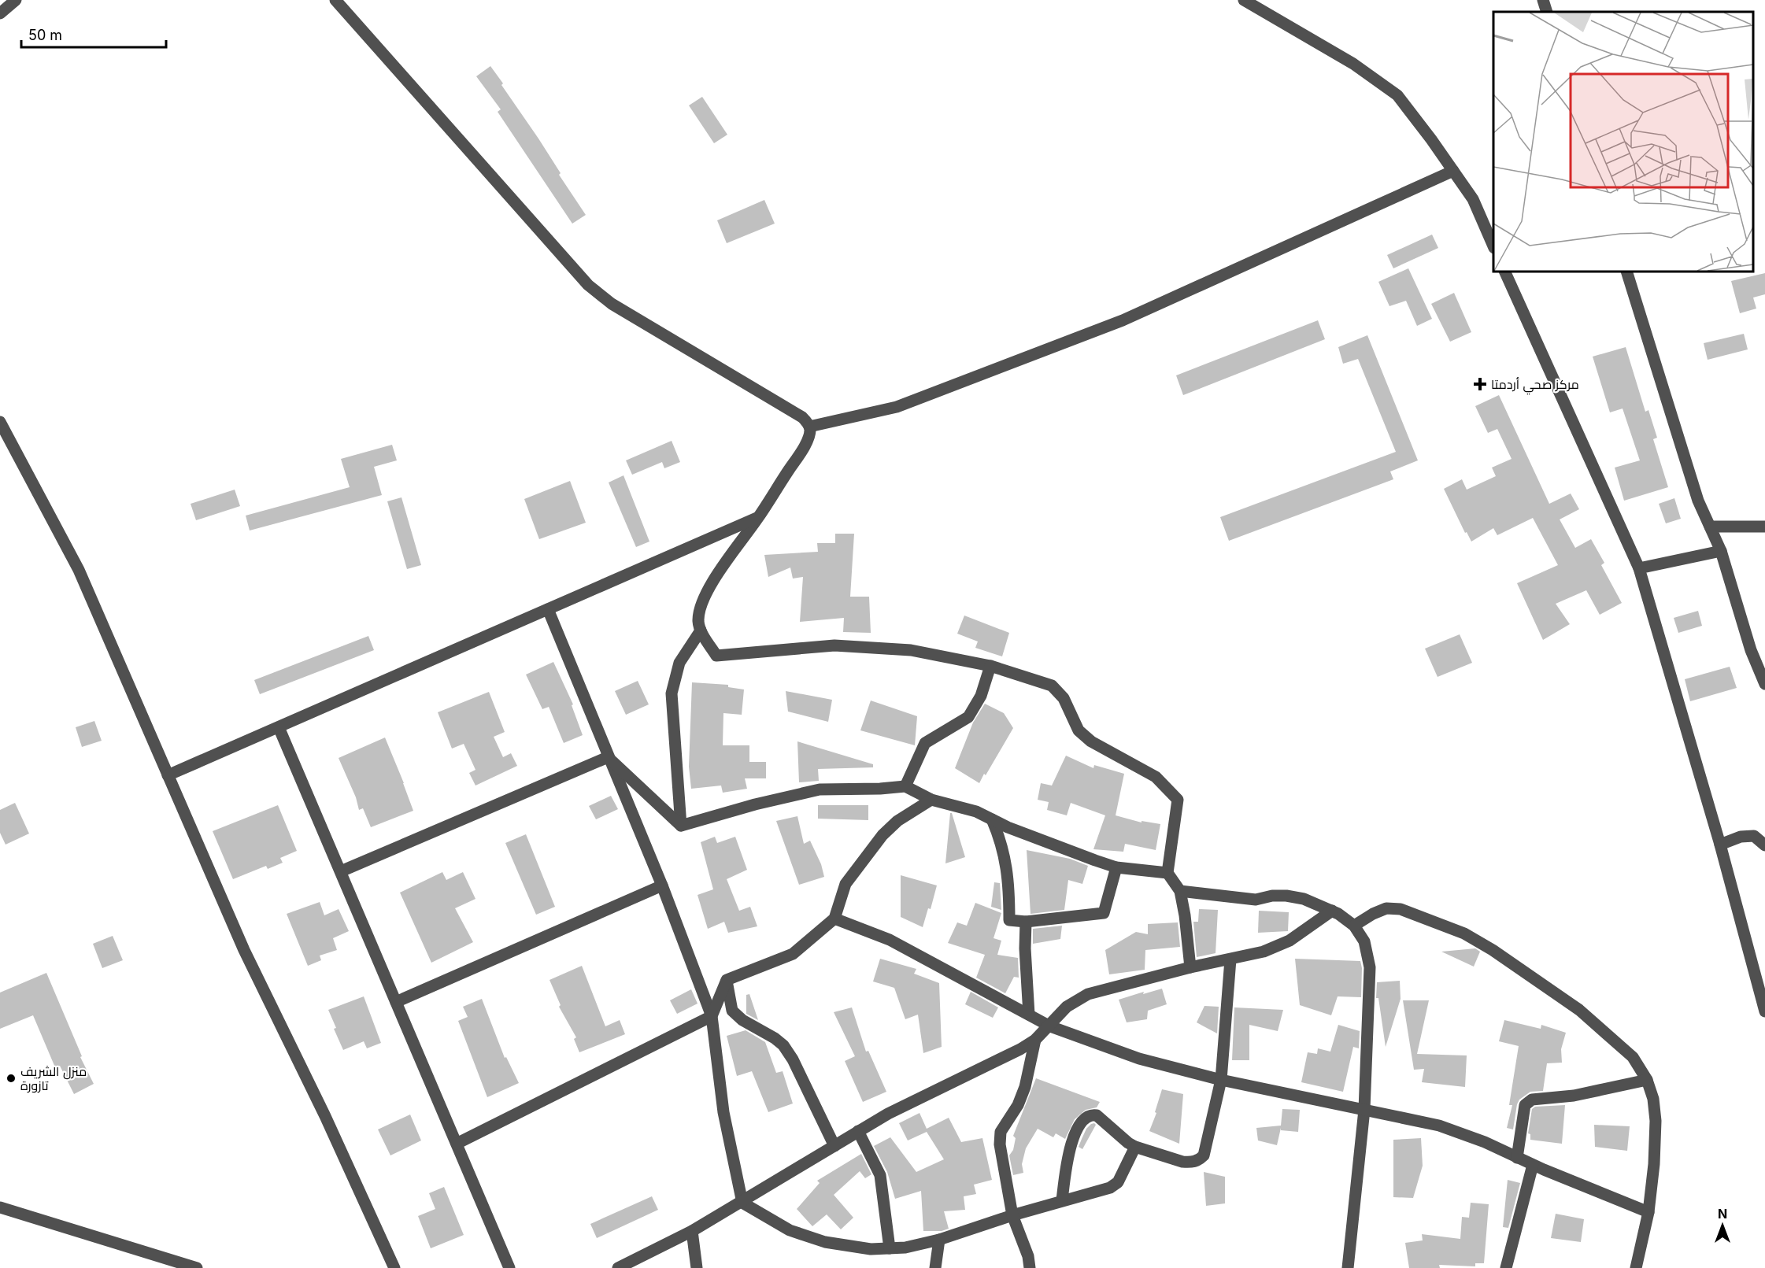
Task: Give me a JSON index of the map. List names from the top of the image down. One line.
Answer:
{"places":{"health":["مركز صحي أردمتا"],"other":["منزل الشريف تازورة"]},"scale_bar":"50 m","north":"top"}
